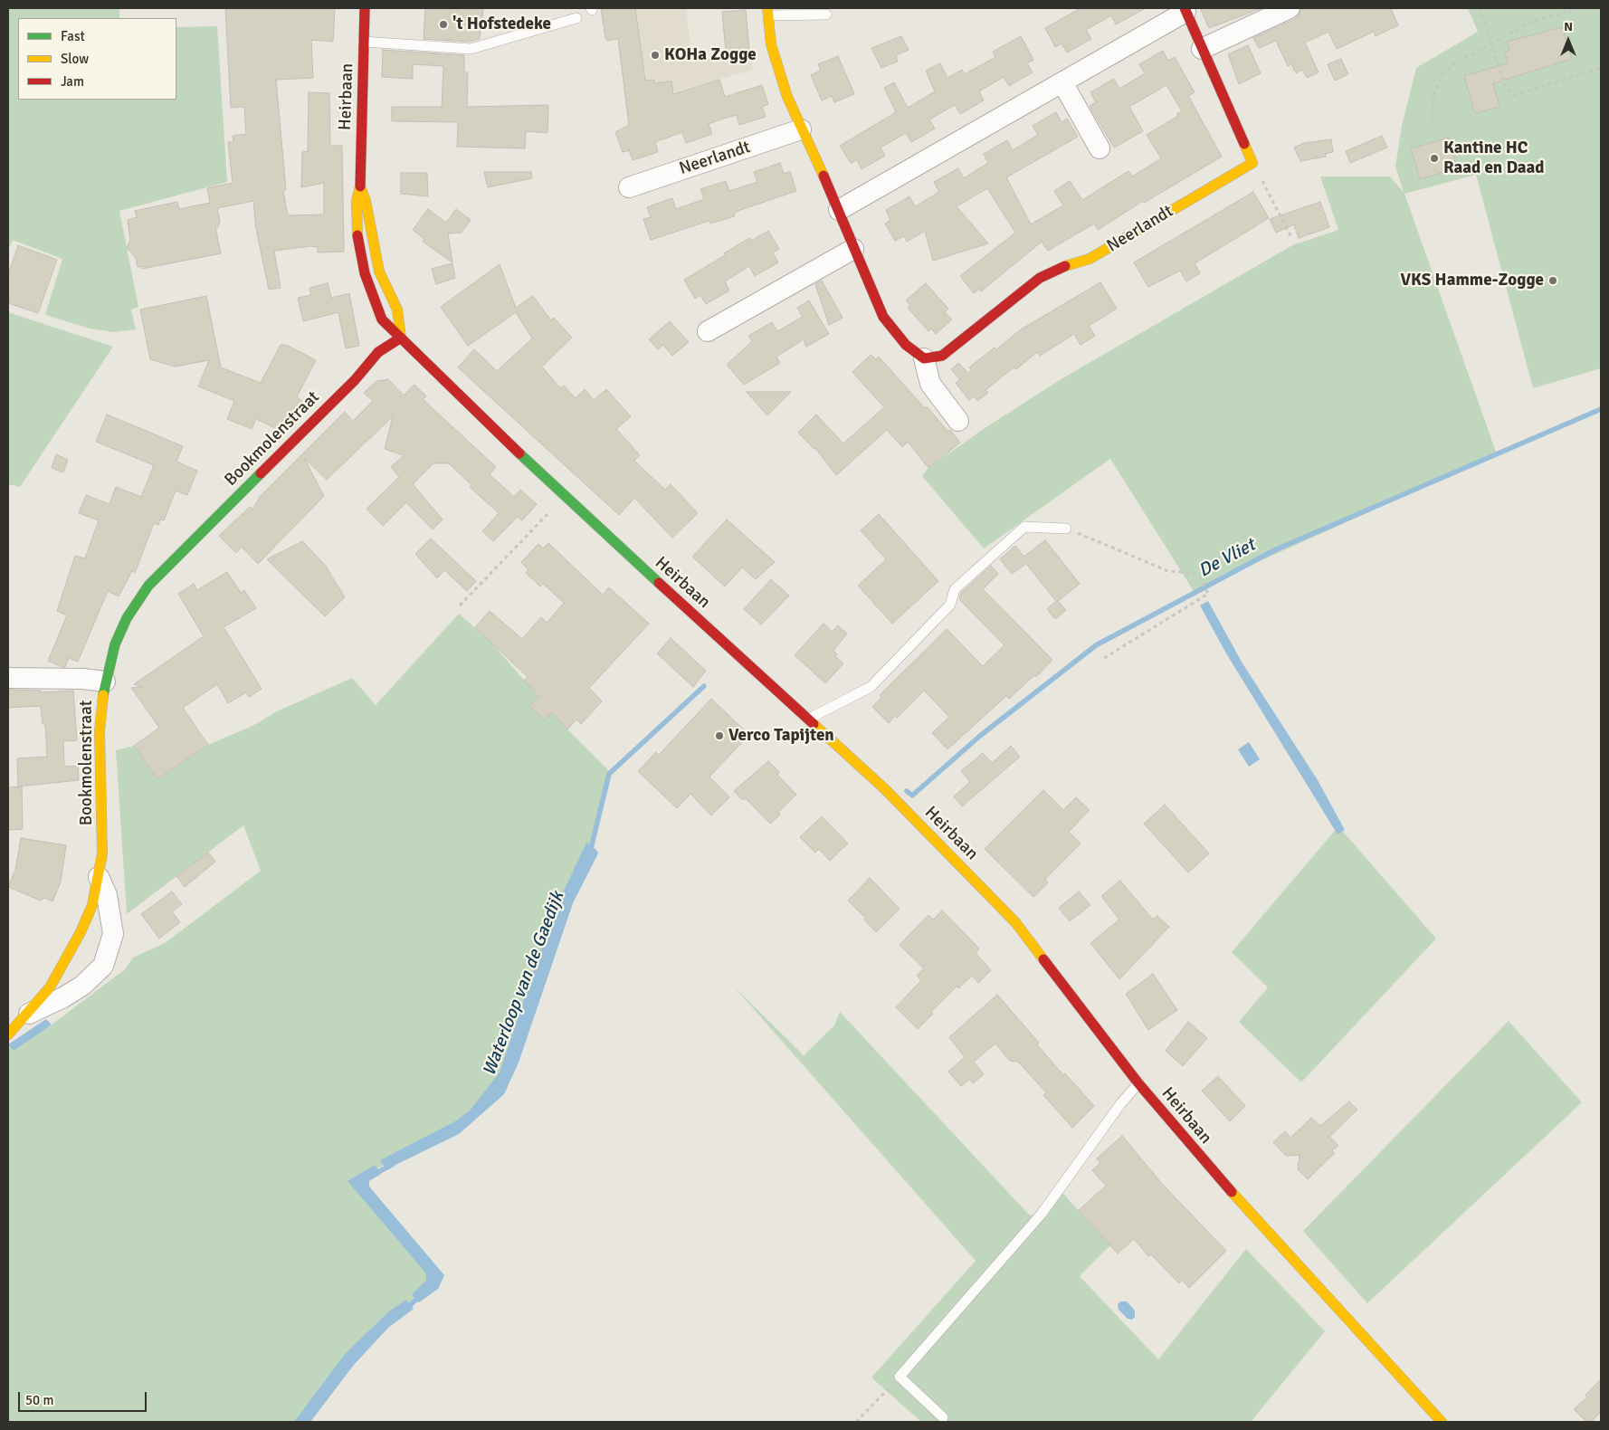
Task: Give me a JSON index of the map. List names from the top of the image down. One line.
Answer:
{"streets":{"main road":["Heirbaan","Neerlandt","Bookmolenstraat"]},"crossings":[["Heirbaan","Bookmolenstraat"]],"water":["De Vliet","Waterloop van de Gaedijk"],"places":["'t Hofstedeke","KOHa Zogge","Kantine HC Raad en Daad","VKS Hamme-Zogge","Verco Tapijten"],"legend":["Fast","Slow","Jam"],"scale_bar":"50 m","north":"top"}
